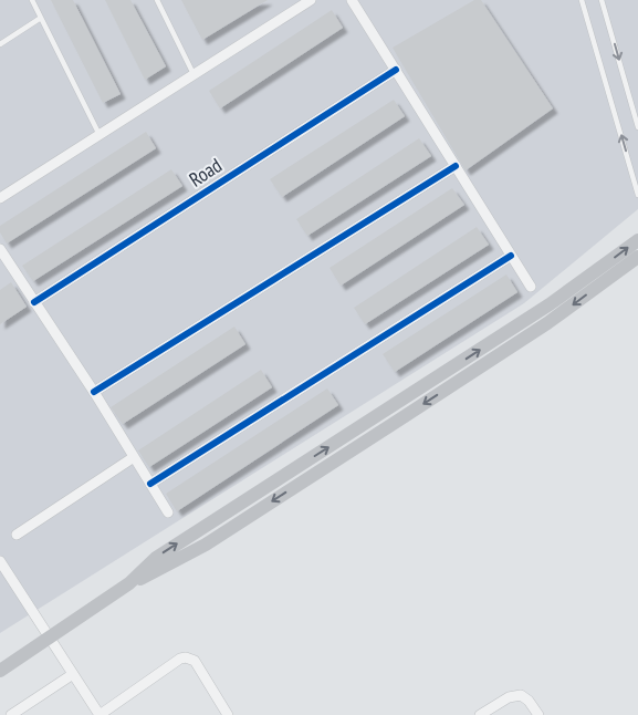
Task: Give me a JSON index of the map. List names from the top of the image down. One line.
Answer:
{"streets":{"street":["Road"]}}
